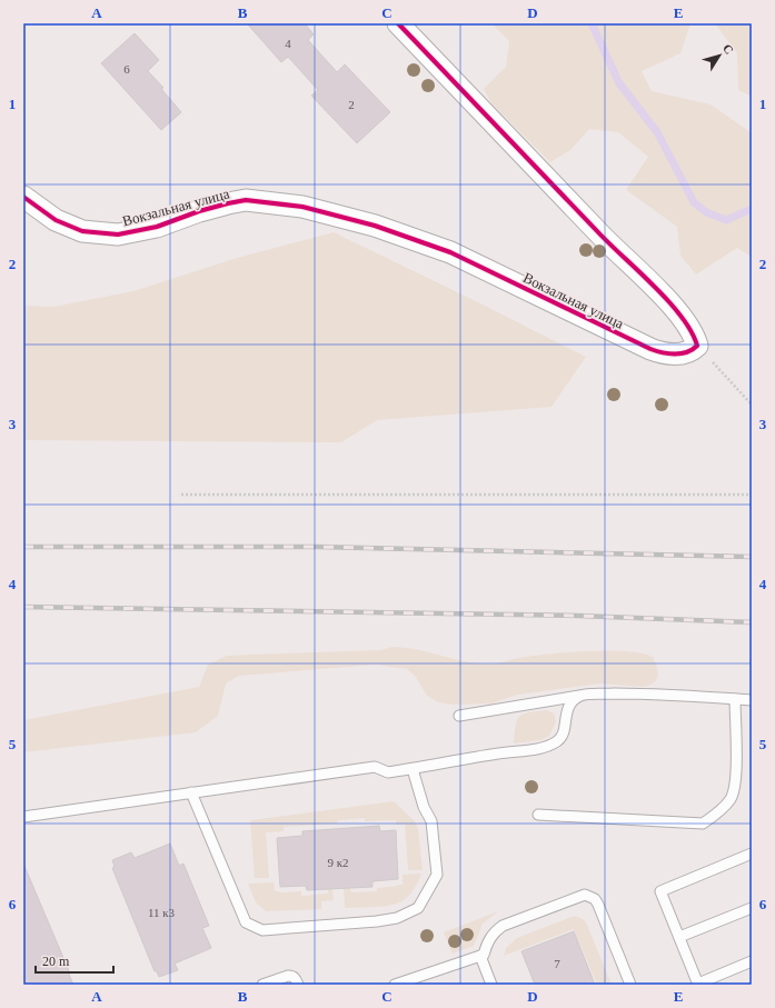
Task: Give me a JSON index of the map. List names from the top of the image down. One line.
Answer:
{"streets":{"street":["Вокзальная улица"]},"house_numbers":["4","6","2","9 к2","11 к3","7"],"scale_bar":"20 m","north":"top right","grid":{"columns":["A","B","C","D","E"],"rows":["1","2","3","4","5","6"]}}
